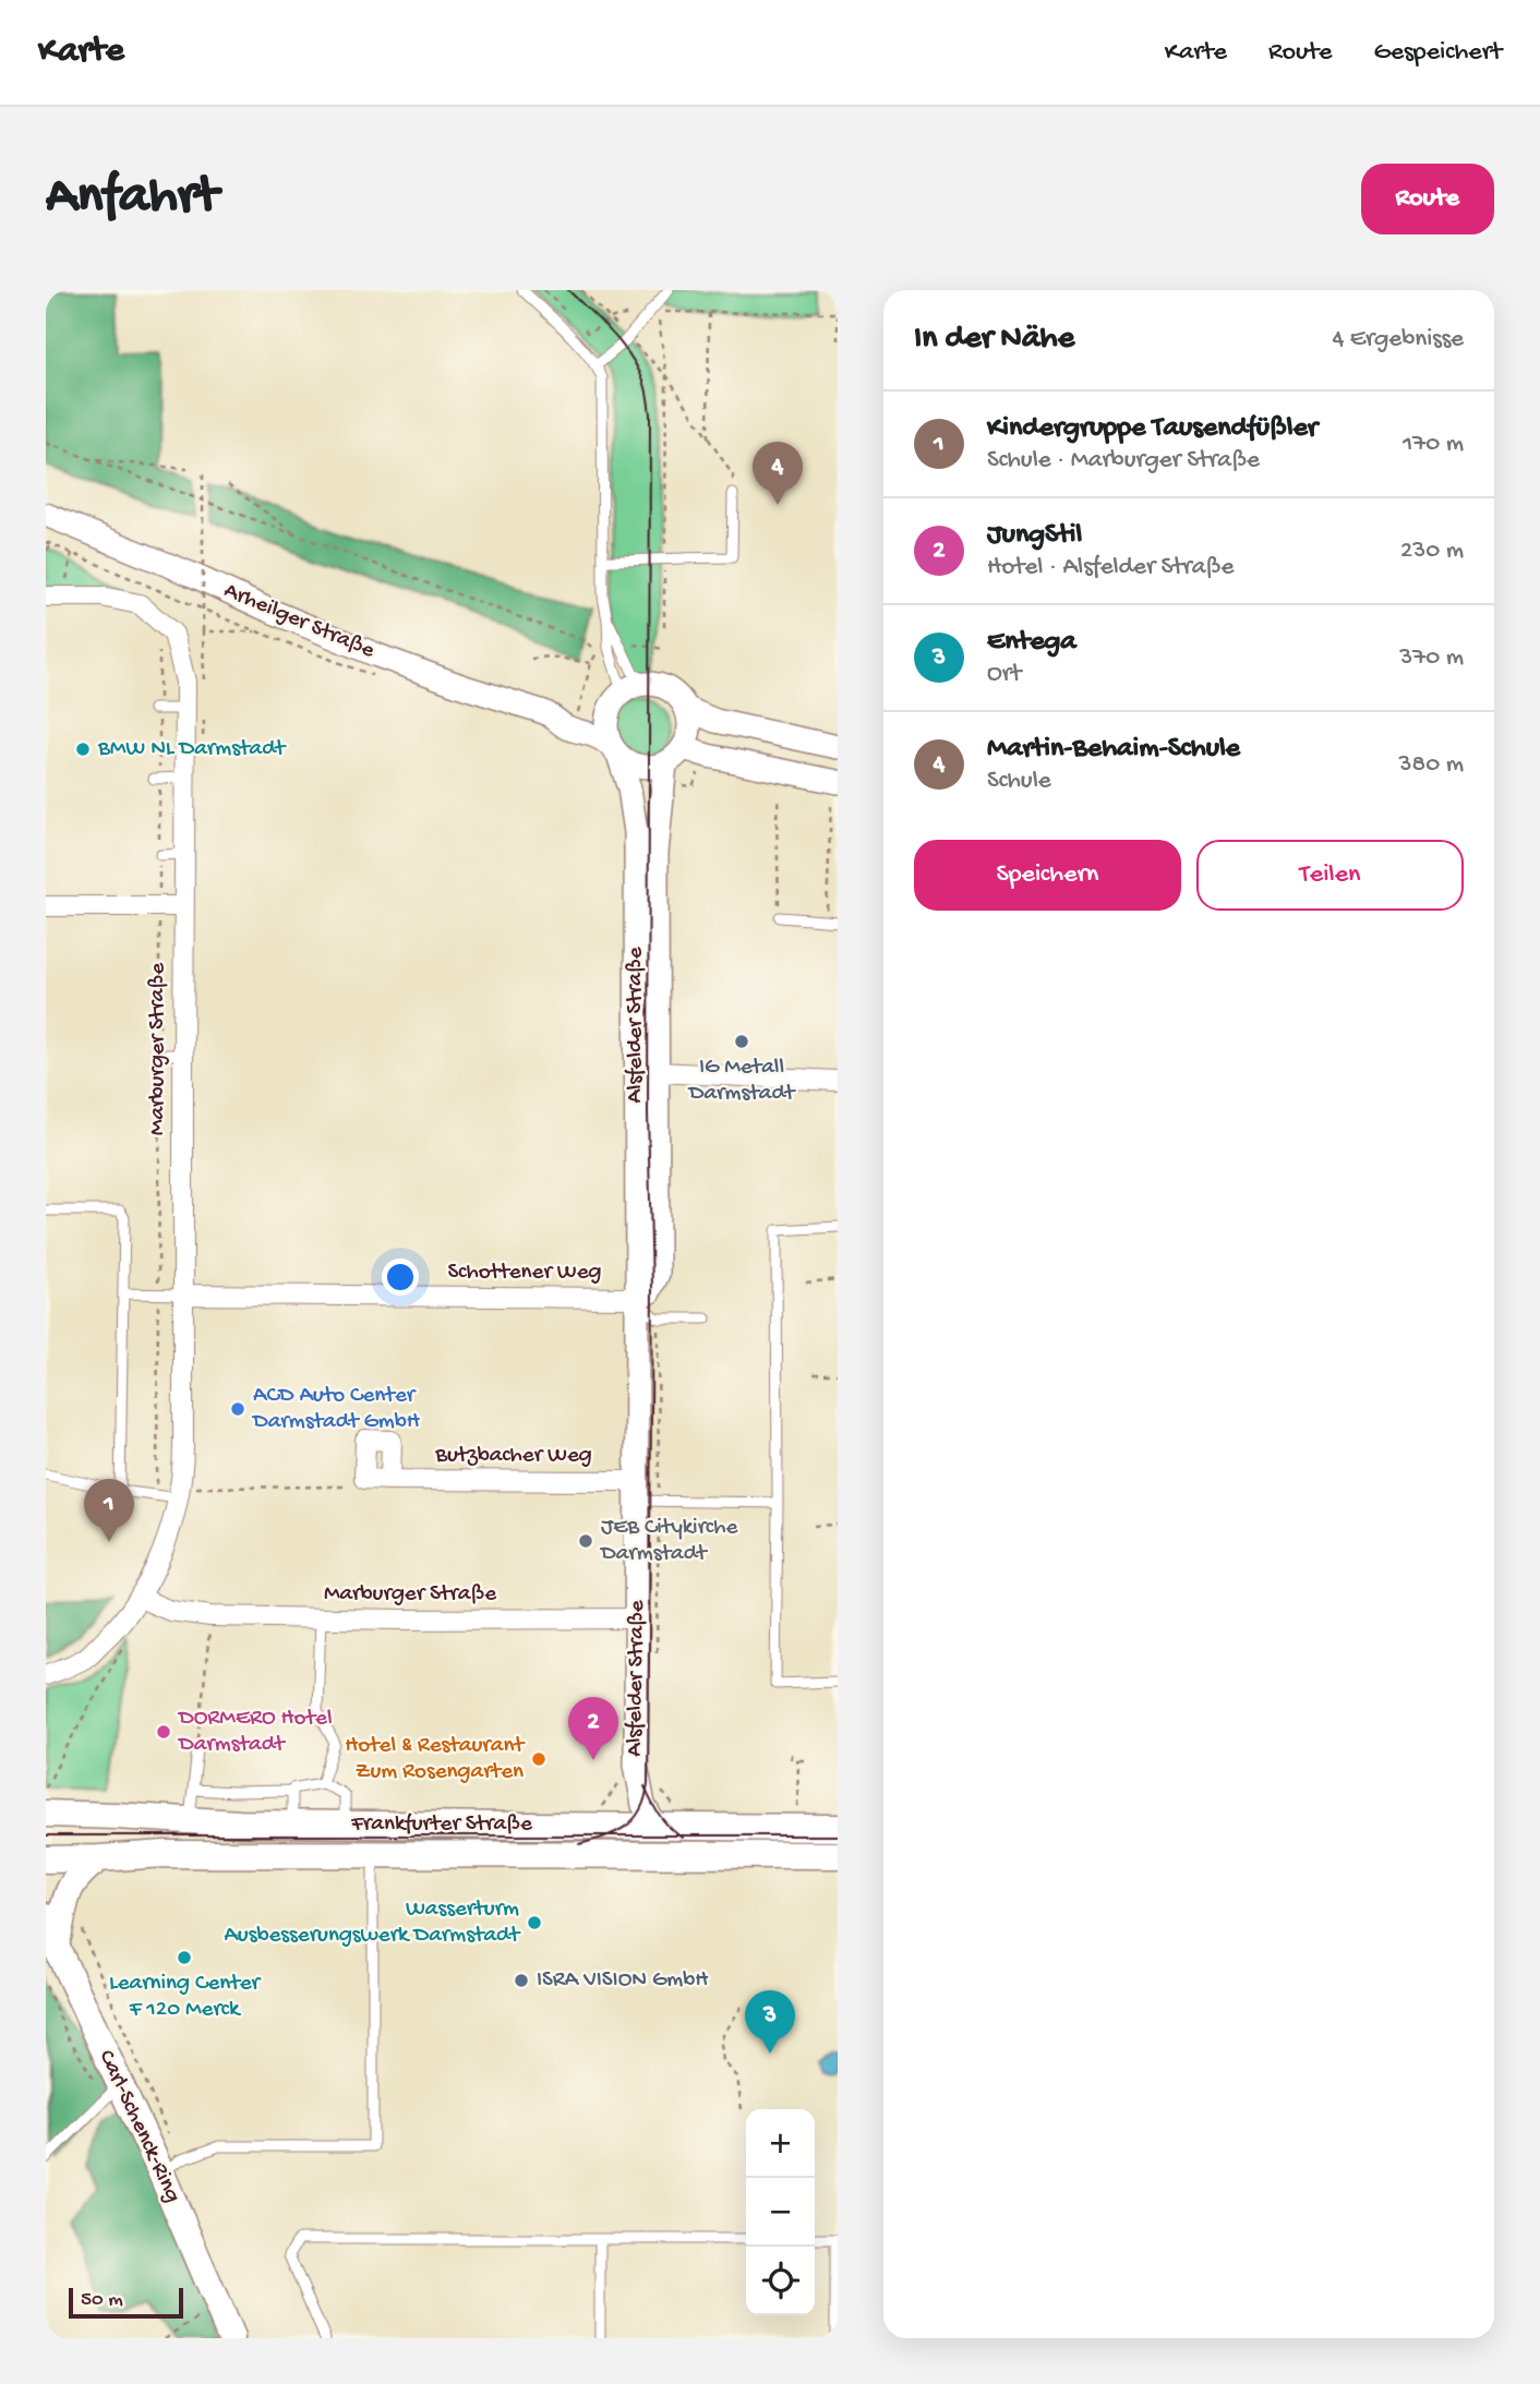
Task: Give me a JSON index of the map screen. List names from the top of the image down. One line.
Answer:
{"streets":{"main road":["Frankfurter Straße","Carl-Schenck-Ring"],"street":["Arheilger Straße","Alsfelder Straße","Marburger Straße","Schottener Weg","Butzbacher Weg"]},"crossings":[["Arheilger Straße","Alsfelder Straße"],["Alsfelder Straße","Marburger Straße"],["Alsfelder Straße","Schottener Weg"],["Alsfelder Straße","Butzbacher Weg"],["Alsfelder Straße","Frankfurter Straße"],["Marburger Straße","Schottener Weg"]],"places":["BMW NL Darmstadt","IG Metall Darmstadt","ACD Auto Center Darmstadt GmbH","JEB Citykirche Darmstadt","DORMERO Hotel Darmstadt","Hotel & Restaurant Zum Rosengarten","Wasserturm Ausbesserungswerk Darmstadt","Learning Center F 120 Merck","ISRA VISION GmbH"],"scale_bar":"50 m","page":{"header":"Karte","nav":["Karte","Route","Gespeichert"],"buttons":["Route",["Speichern","Teilen"]],"title":"Anfahrt","heading":["In der Nähe","4 Ergebnisse"],"list":[{"mark":"1","name":"Kindergruppe Tausendfüßler","note":"Schule · Marburger Straße","value":"170 m"},{"mark":"2","name":"JungStil","note":"Hotel · Alsfelder Straße","value":"230 m"},{"mark":"3","name":"Entega","note":"Ort","value":"370 m"},{"mark":"4","name":"Martin-Behaim-Schule","note":"Schule","value":"380 m"}],"pins":["4","1","2","3"],"map_buttons":["+","−"],"scale":"50 m"}}
